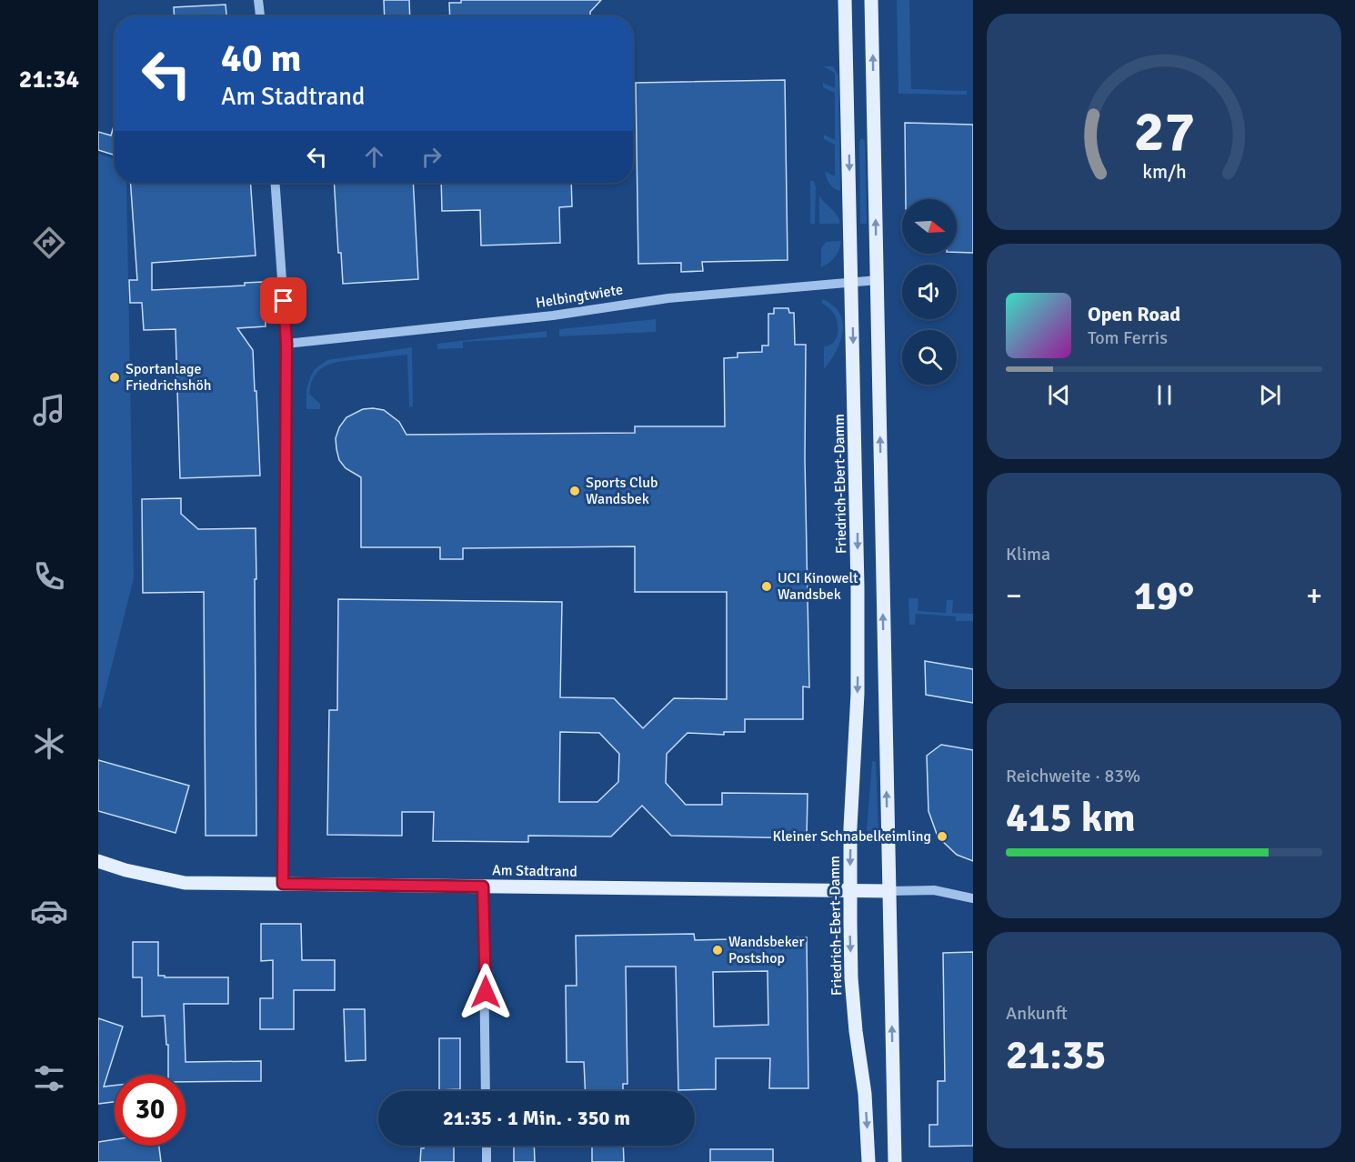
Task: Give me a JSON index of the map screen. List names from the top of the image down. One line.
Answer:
{"streets":{"main road":["Friedrich-Ebert-Damm","Am Stadtrand"],"street":["Helbingtwiete"]},"crossings":[["Helbingtwiete","Friedrich-Ebert-Damm"],["Friedrich-Ebert-Damm","Am Stadtrand"]],"places":["Sportanlage Friedrichshöh","Sports Club Wandsbek","UCI Kinowelt Wandsbek","Kleiner Schnabelkeimling","Wandsbeker Postshop"],"north":"right","page":{"tabs":"21:34","turn":["40 m","Am Stadtrand"],"song":["Open Road","Tom Ferris"],"tile":["Klima",["Reichweite · 83%","415 km"],["Ankunft","21:35"]],"heat":["−","19°","+"],"limit":"30","trip":"21:35 · 1 Min. · 350 m","gauge":["27","km/h"]}}
